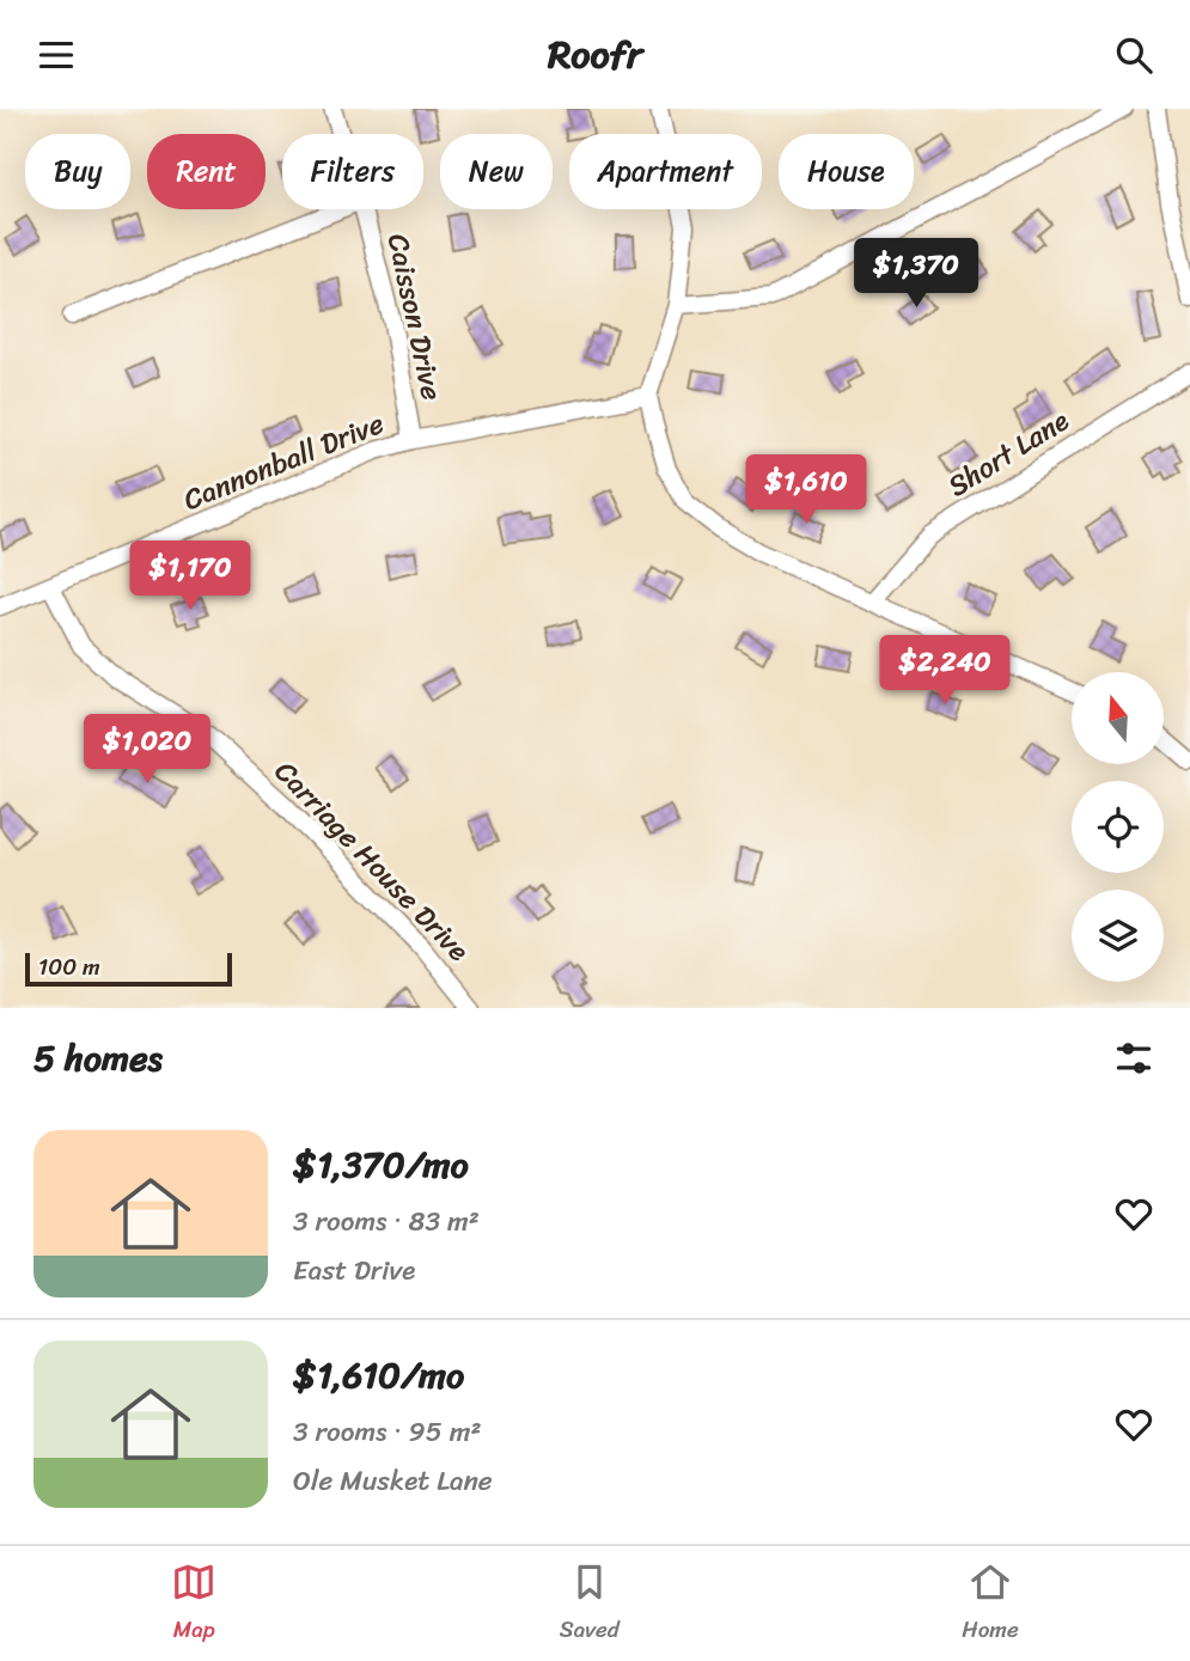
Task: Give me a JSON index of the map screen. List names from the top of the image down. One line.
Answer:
{"streets":{"street":["Caisson Drive","Short Lane","Cannonball Drive","Carriage House Drive"]},"crossings":[["Caisson Drive","Cannonball Drive"],["Cannonball Drive","Carriage House Drive"]],"scale_bar":"100 m","north":"top","page":{"header":"Roofr","chip":["Buy","Rent","Filters","New","Apartment","House"],"price":["$1,370","$1,610","$1,170","$2,240","$1,020"],"scale":"100 m","heading":"5 homes","list":[{"name":"$1,370/mo","note":"3 rooms · 83 m² · East Drive"},{"name":"$1,610/mo","note":"3 rooms · 95 m² · Ole Musket Lane"}],"tabs":["Map","Saved","Home"]}}
